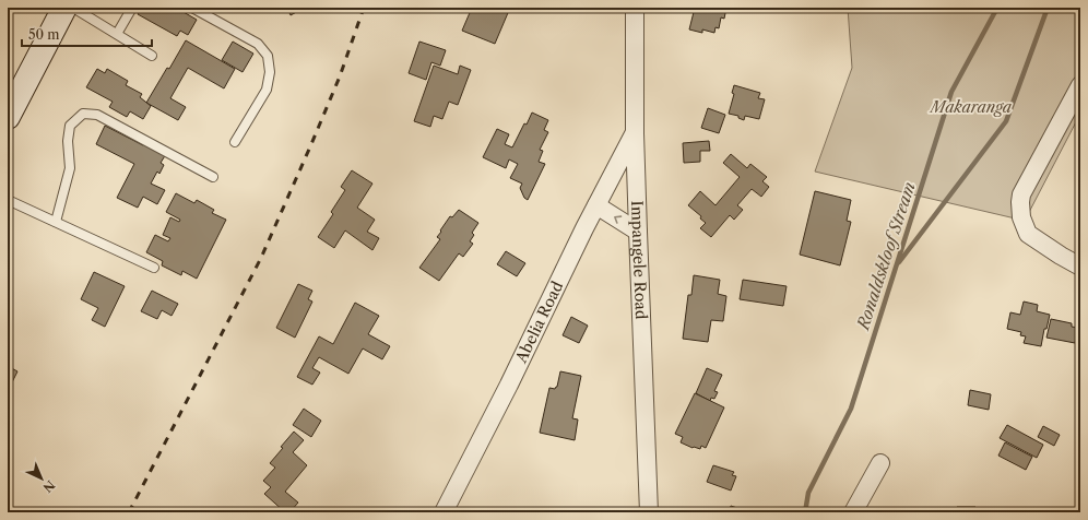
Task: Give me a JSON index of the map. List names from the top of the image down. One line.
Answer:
{"streets":{"street":["Impangele Road","Abelia Road"]},"crossings":[["Impangele Road","Abelia Road"]],"water":["Ronaldskloof Stream"],"parks":["Makaranga"],"scale_bar":"50 m","north":"bottom right"}
